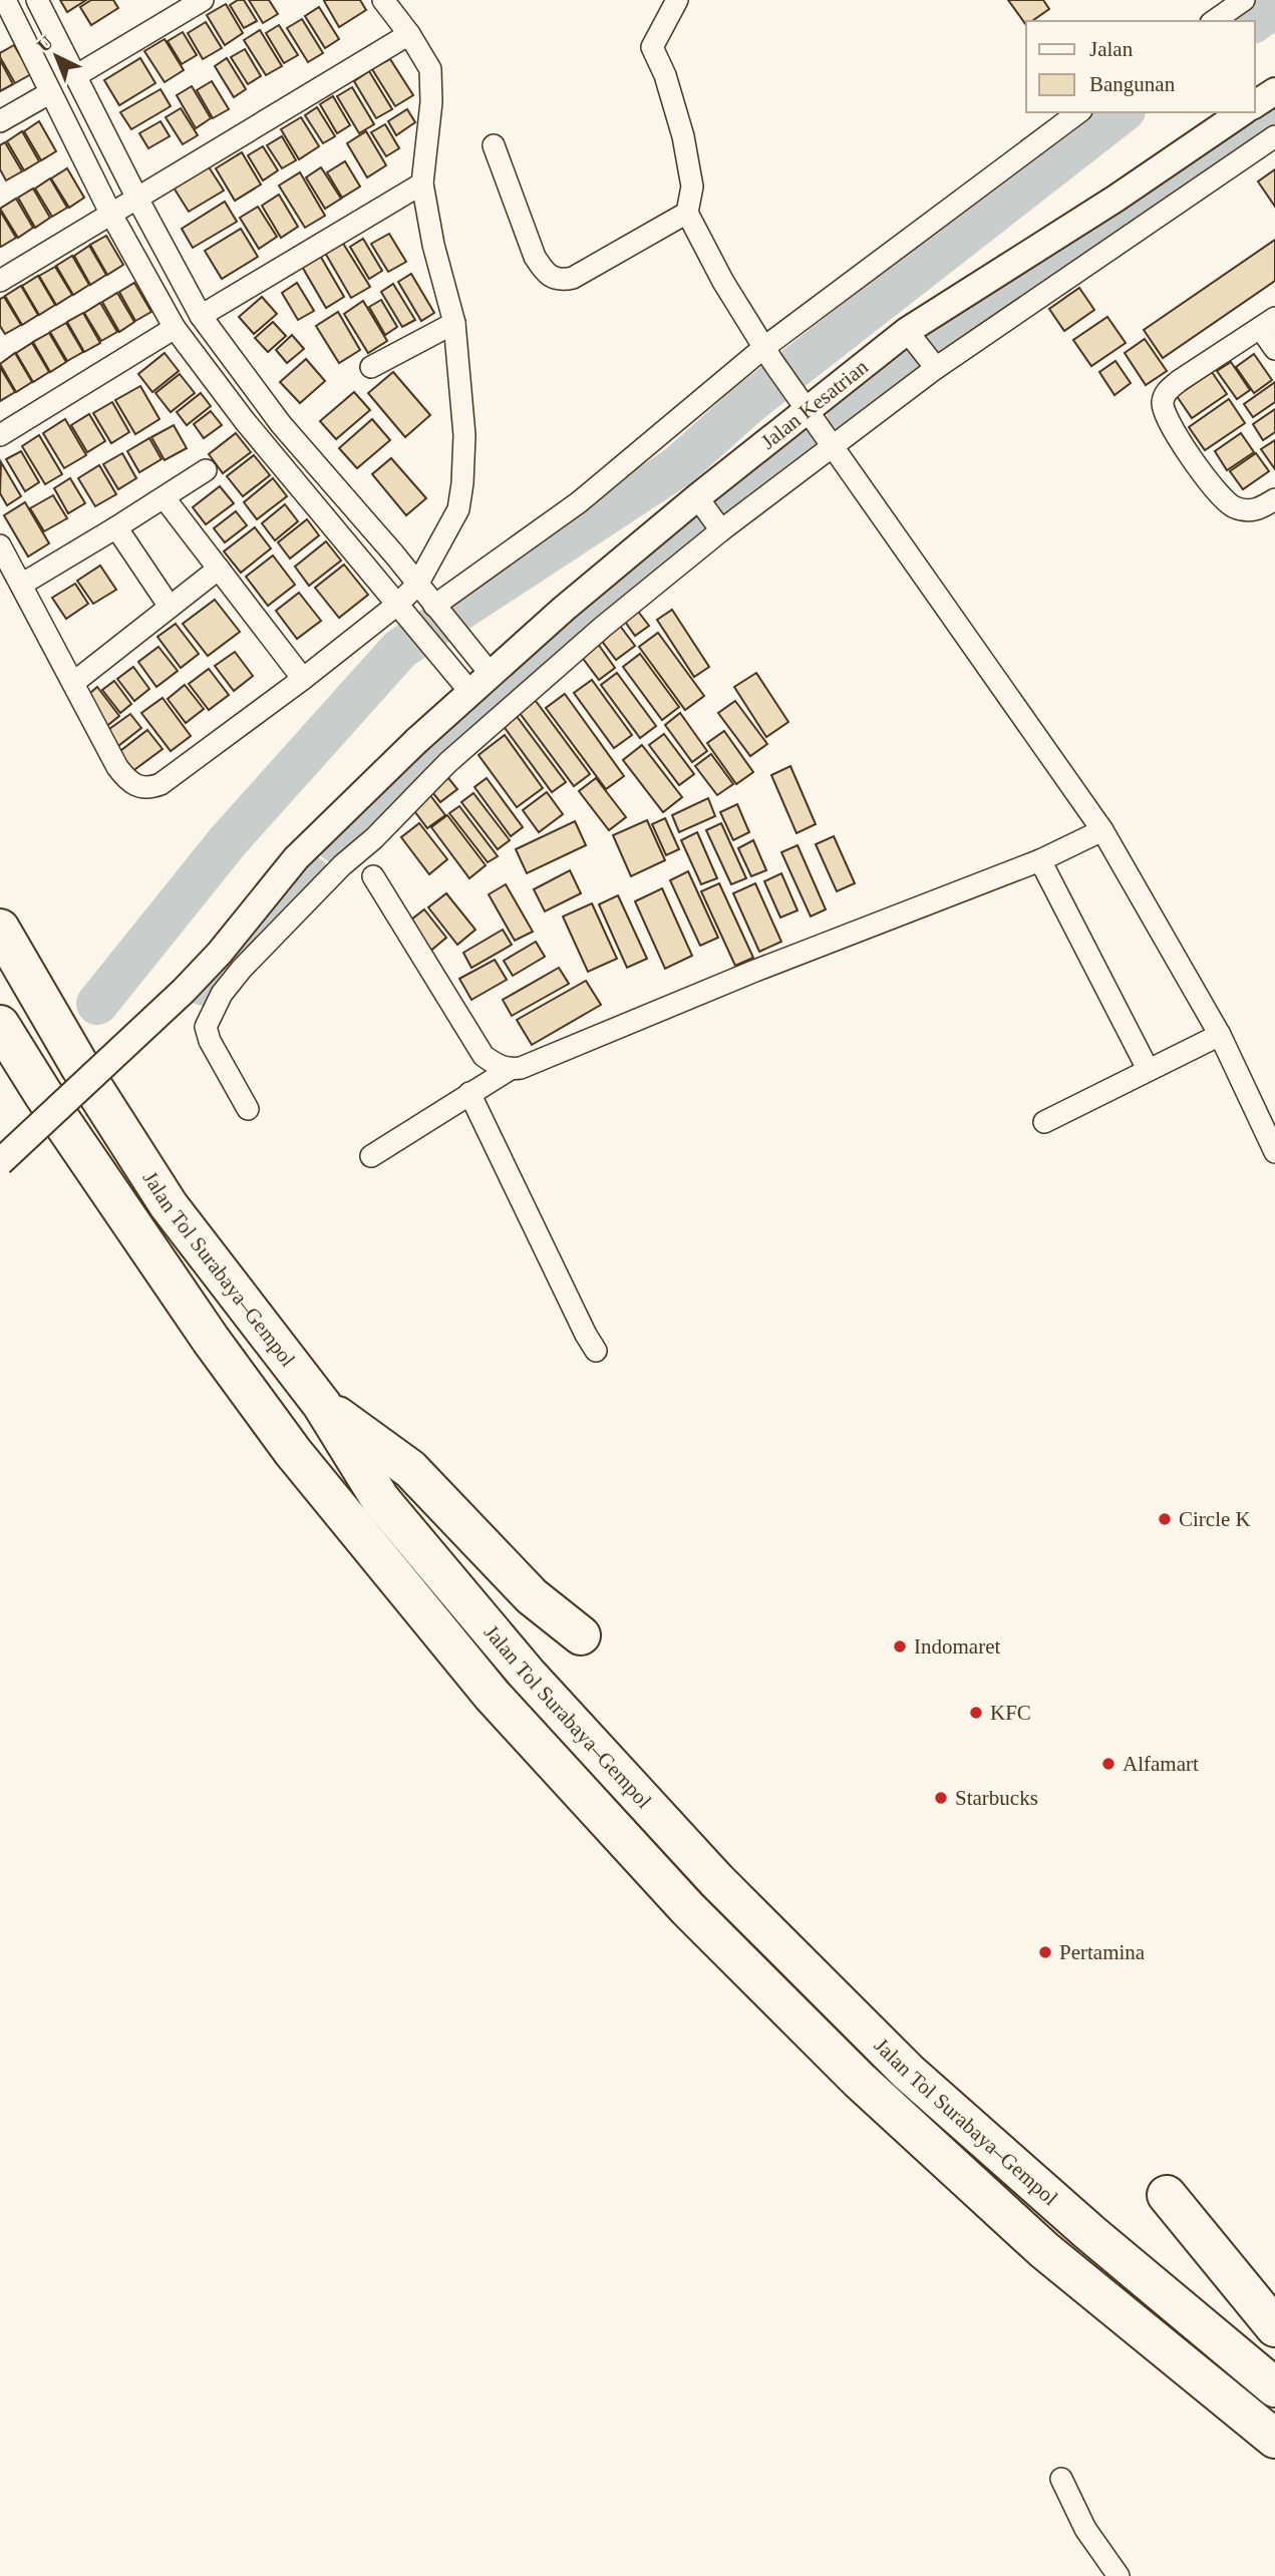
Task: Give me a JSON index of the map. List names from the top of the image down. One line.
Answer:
{"streets":{"highway":["Jalan Tol Surabaya–Gempol"],"street":["Jalan Kesatrian"]},"places":["Circle K","Indomaret","KFC","Alfamart","Starbucks","Pertamina"],"legend":["Jalan","Bangunan"],"north":"top left"}
